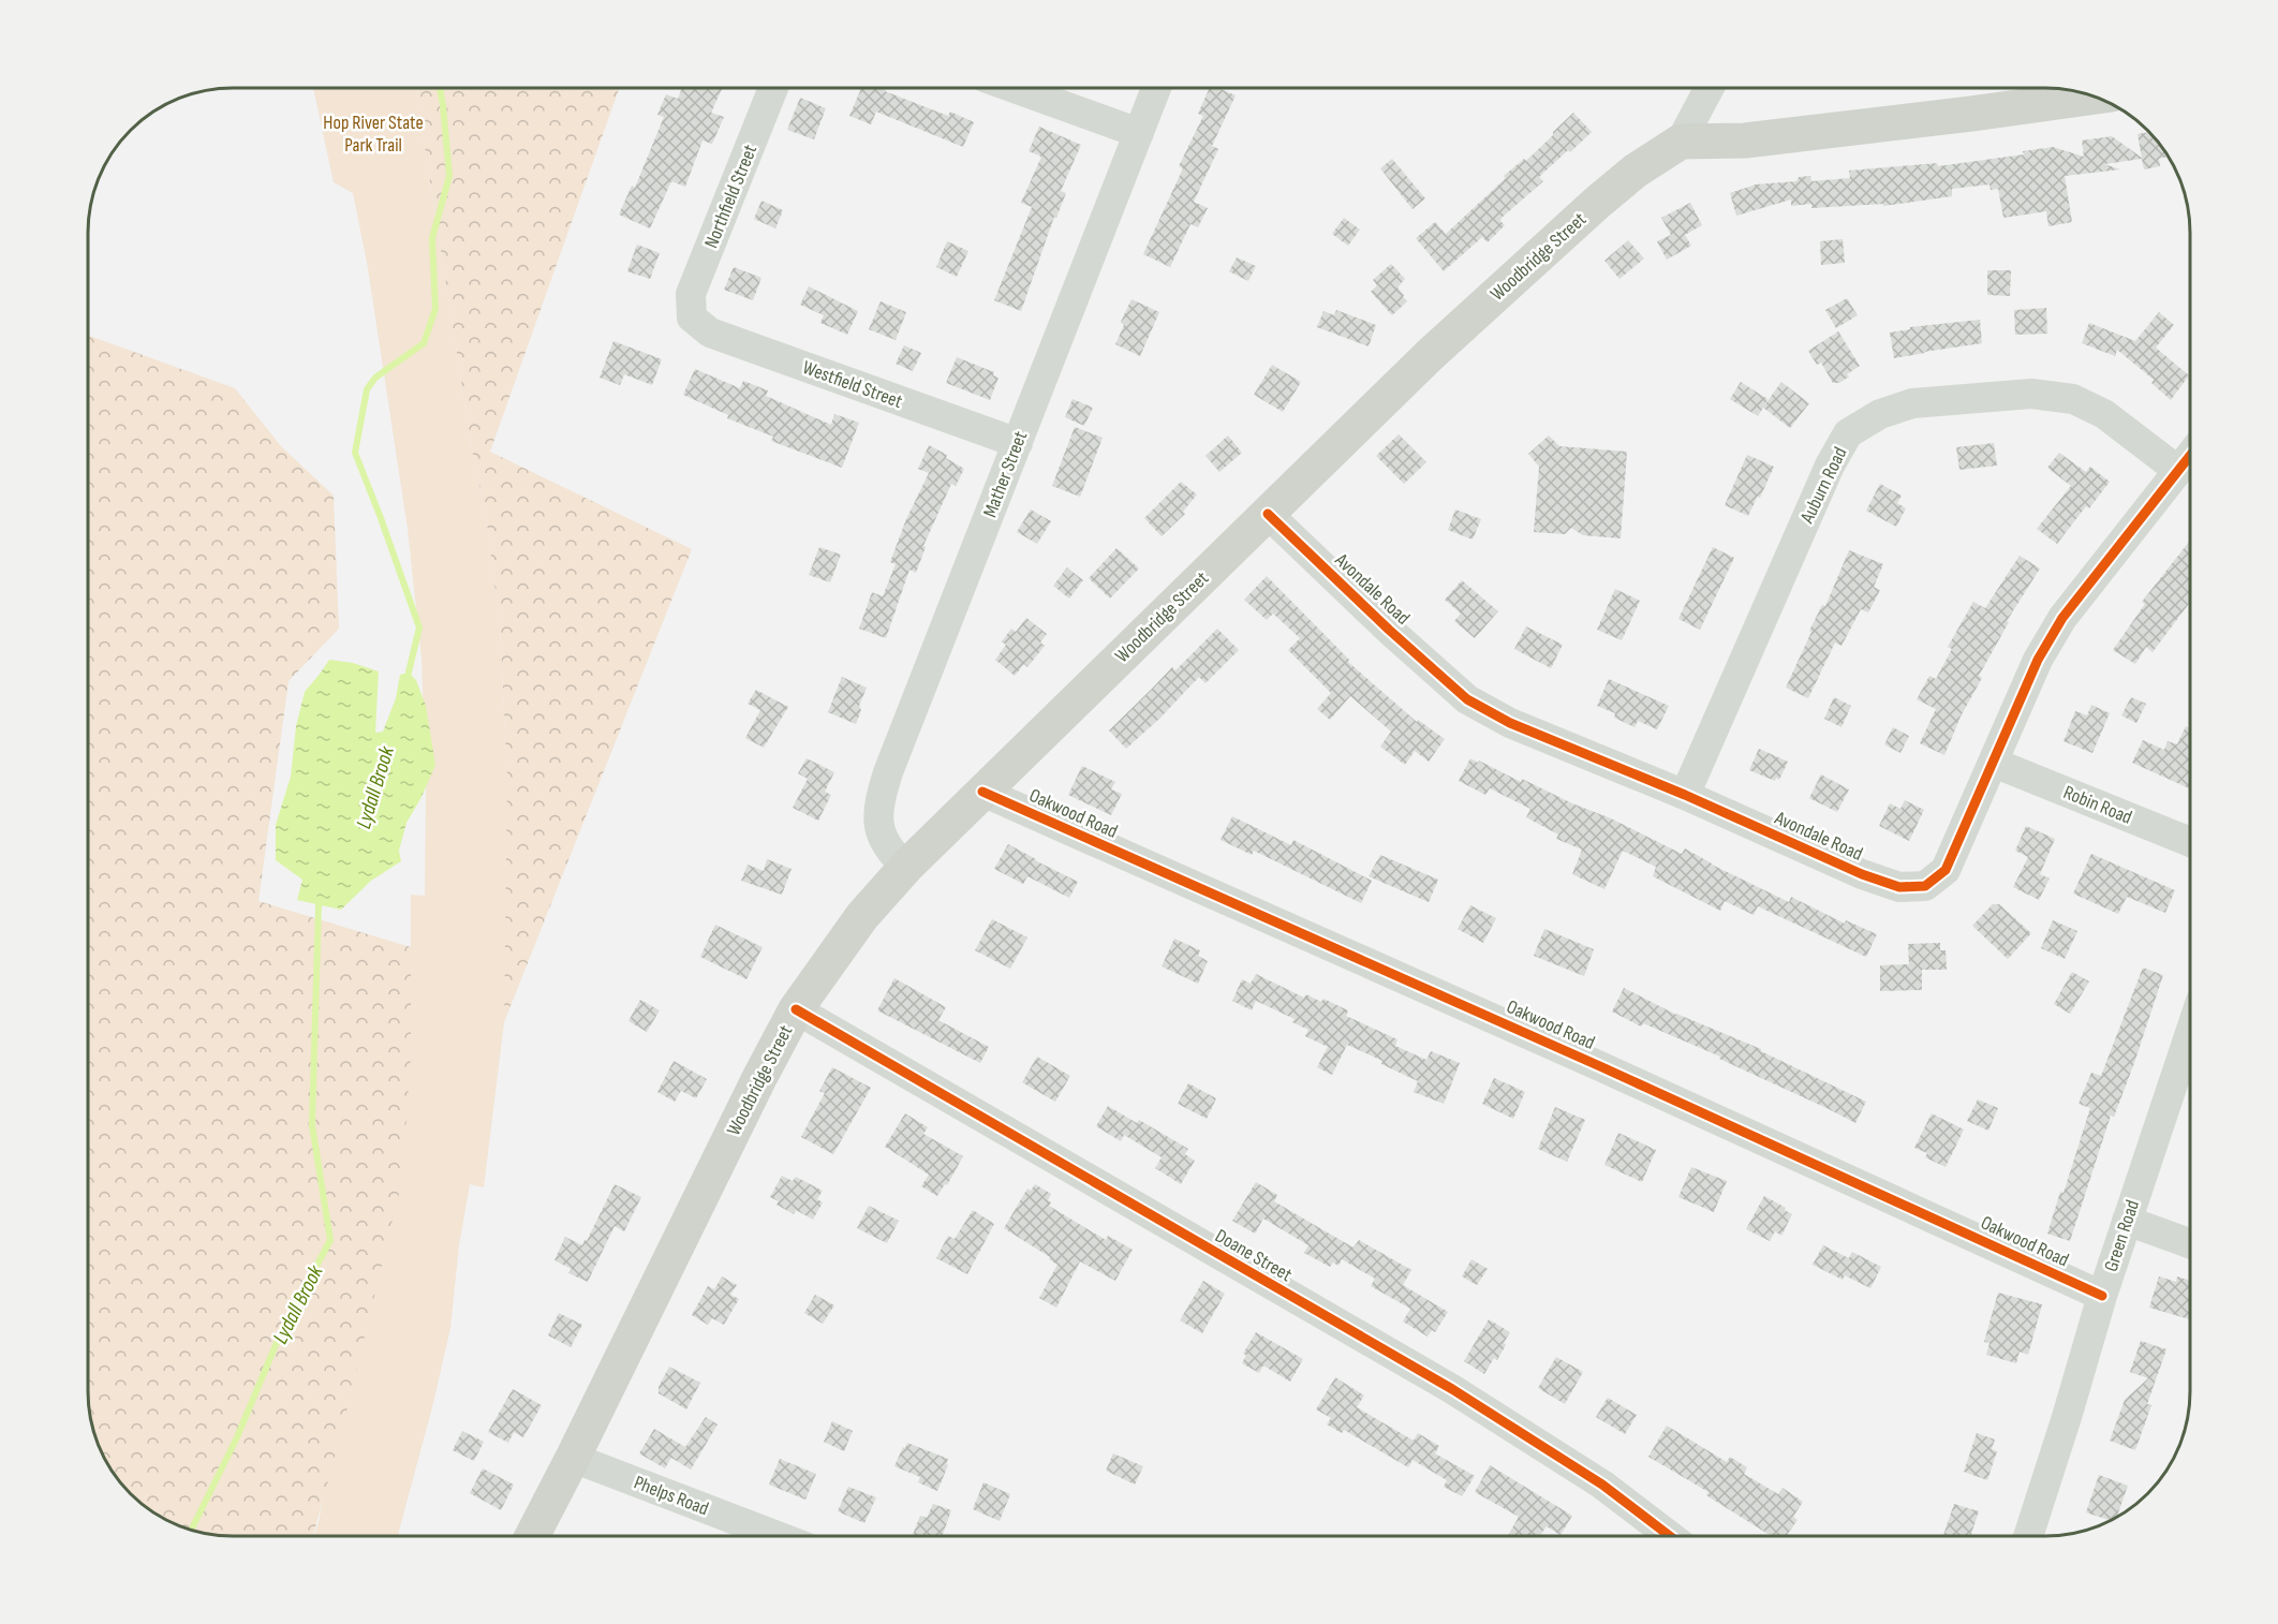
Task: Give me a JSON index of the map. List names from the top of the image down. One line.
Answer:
{"streets":{"main road":["Woodbridge Street"],"street":["Northfield Street","Westfield Street","Mather Street","Auburn Road","Avondale Road","Robin Road","Oakwood Road","Green Road","Doane Street","Phelps Road"]},"crossings":[["Northfield Street","Westfield Street"],["Woodbridge Street","Mather Street"],["Woodbridge Street","Avondale Road"],["Woodbridge Street","Oakwood Road"],["Woodbridge Street","Doane Street"],["Woodbridge Street","Phelps Road"],["Westfield Street","Mather Street"],["Auburn Road","Avondale Road"],["Avondale Road","Robin Road"],["Oakwood Road","Green Road"]],"water":["Lydall Brook"],"parks":["Hop River State Park Trail"]}
